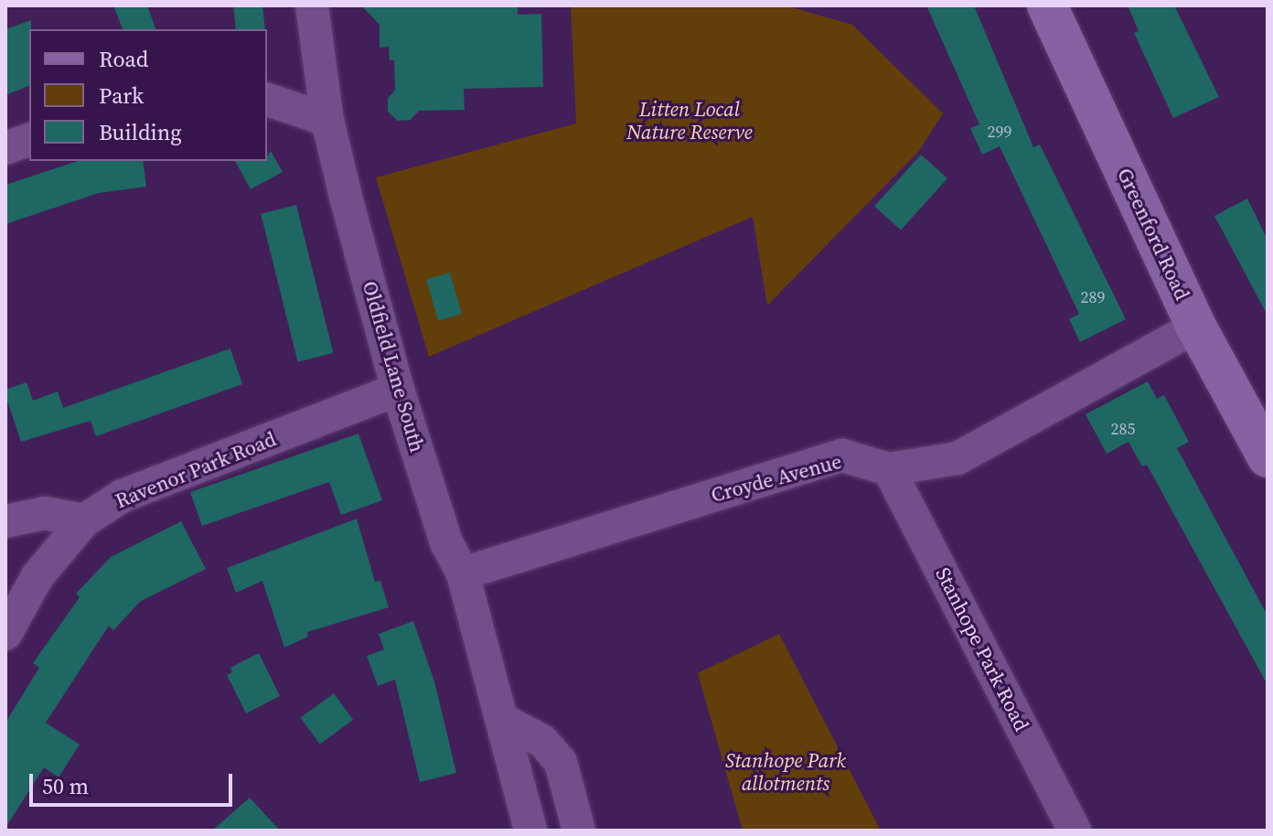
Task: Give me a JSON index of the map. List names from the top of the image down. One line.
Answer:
{"streets":{"main road":["Greenford Road"],"street":["Oldfield Lane South","Ravenor Park Road","Croyde Avenue","Stanhope Park Road"]},"crossings":[["Greenford Road","Croyde Avenue"],["Oldfield Lane South","Ravenor Park Road"],["Oldfield Lane South","Croyde Avenue"],["Croyde Avenue","Stanhope Park Road"]],"parks":["Litten Local Nature Reserve","Stanhope Park allotments"],"house_numbers":["299","289","285"],"legend":["Road","Park","Building"],"scale_bar":"50 m"}
